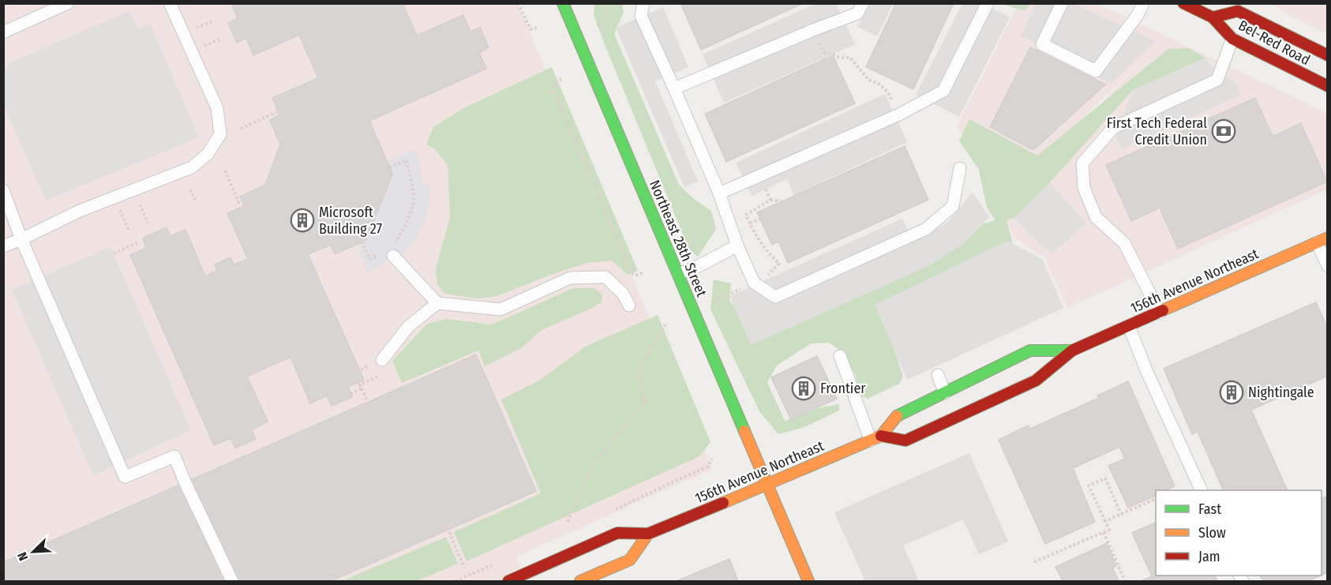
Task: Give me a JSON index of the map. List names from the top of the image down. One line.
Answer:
{"streets":{"main road":["Bel-Red Road","Northeast 28th Street","156th Avenue Northeast"]},"crossings":[["Northeast 28th Street","156th Avenue Northeast"]],"places":{"bank":["First Tech Federal Credit Union"],"building":["Microsoft Building 27","Frontier","Nightingale"]},"legend":["Fast","Slow","Jam"],"north":"bottom left"}
